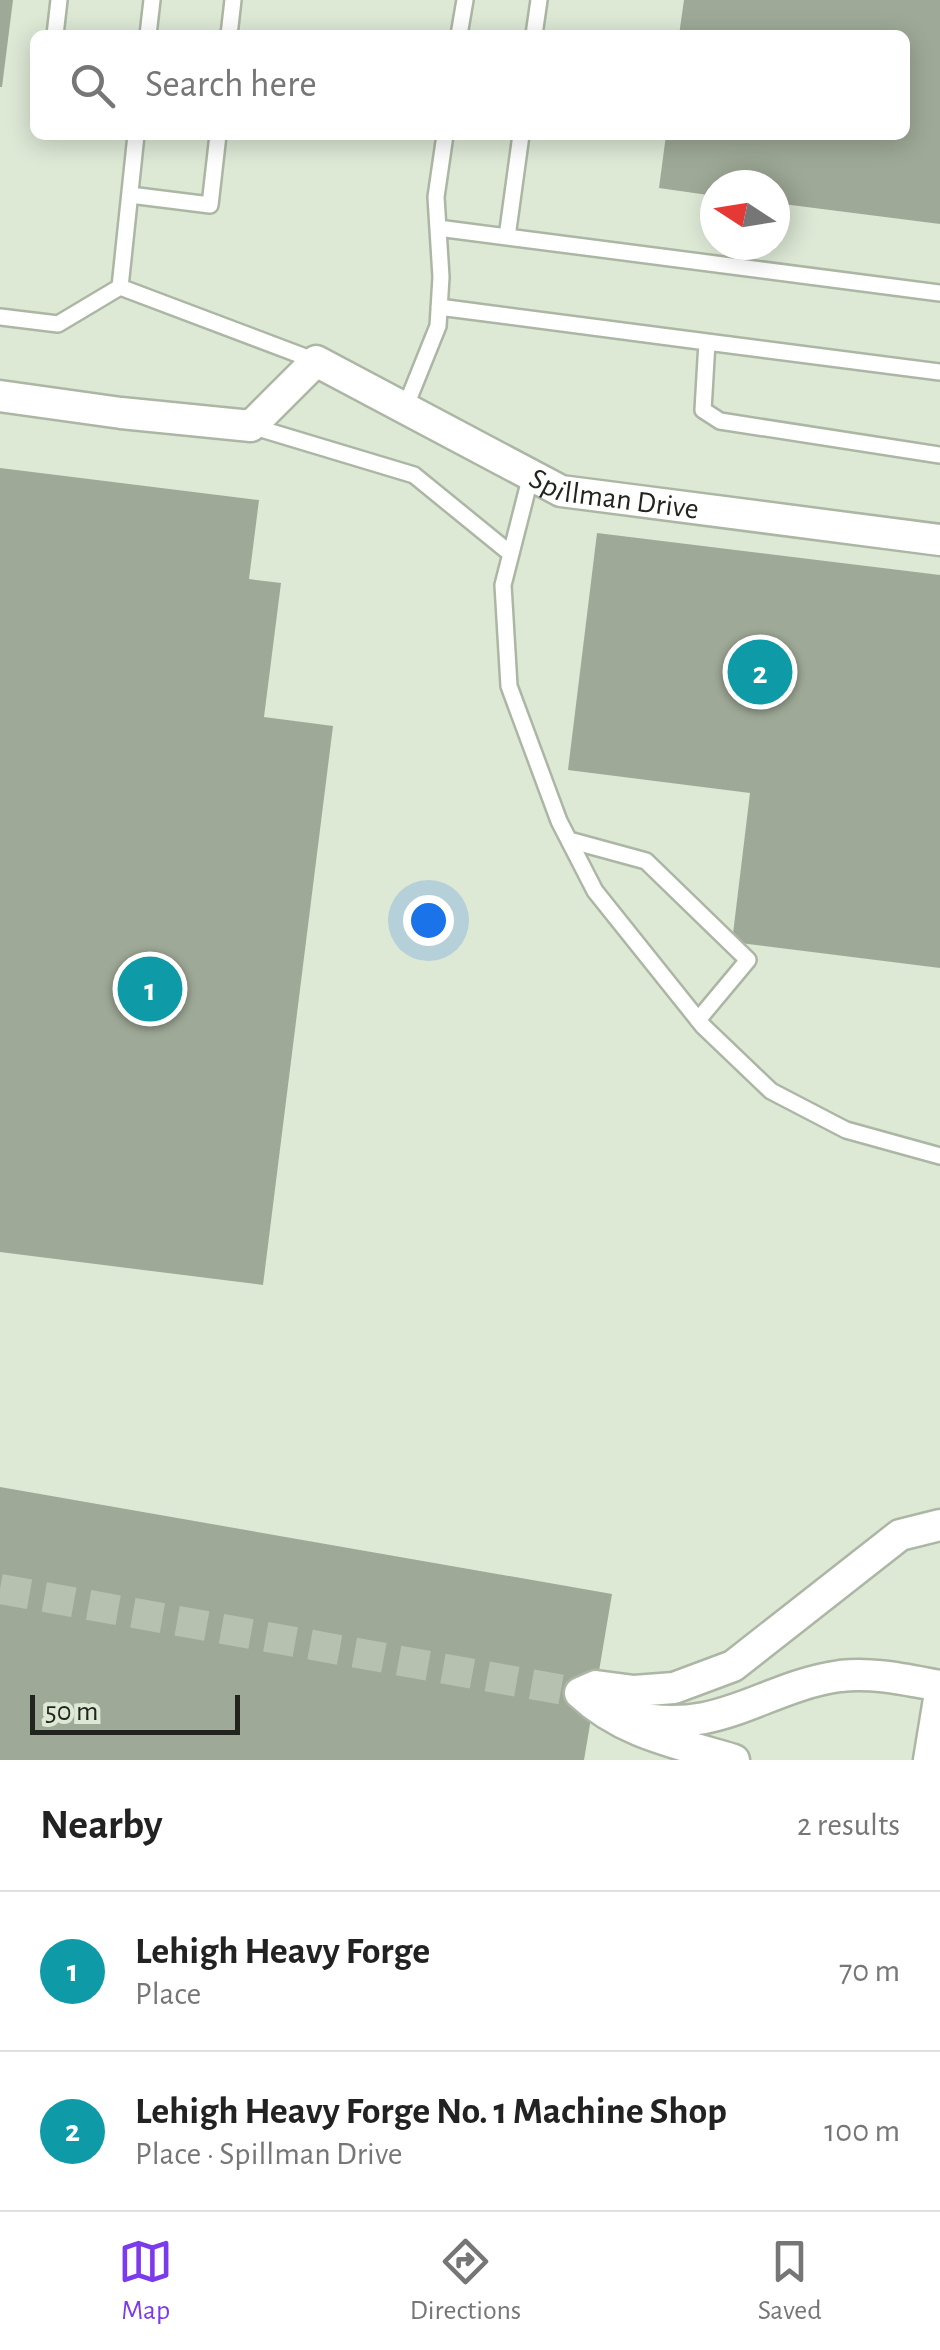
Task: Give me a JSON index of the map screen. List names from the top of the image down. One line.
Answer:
{"streets":{"street":["Spillman Drive"]},"scale_bar":"50 m","north":"left","page":{"search":"Search here","pins":["2","1"],"scale":"50 m","heading":["Nearby","2 results"],"list":[{"mark":"1","name":"Lehigh Heavy Forge","note":"Place","value":"70 m"},{"mark":"2","name":"Lehigh Heavy Forge No. 1 Machine Shop","note":"Place · Spillman Drive","value":"100 m"}],"nav":["Map","Directions","Saved"]}}
